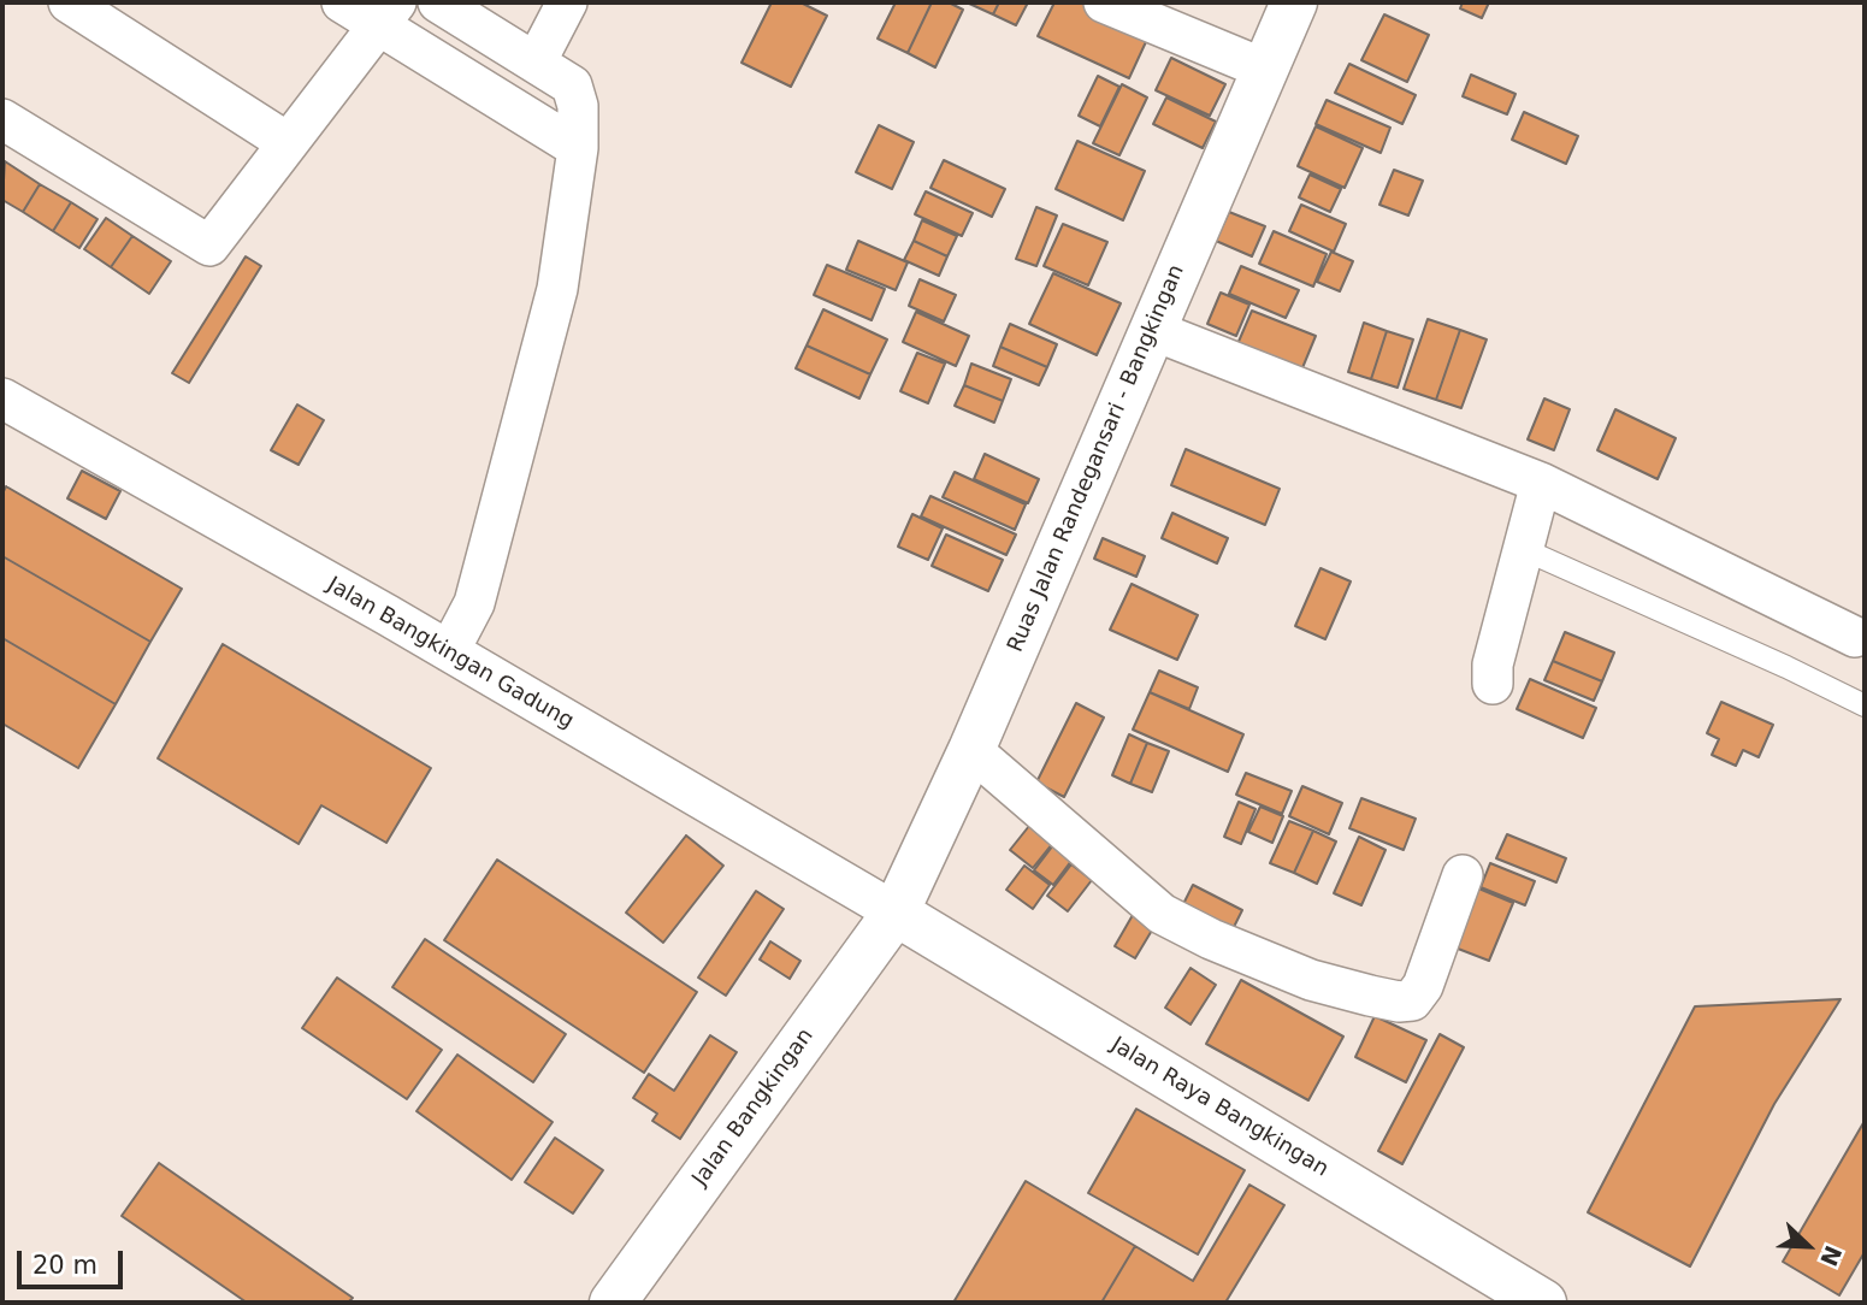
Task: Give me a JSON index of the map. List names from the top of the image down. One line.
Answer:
{"streets":{"street":["Ruas Jalan Randegansari - Bangkingan","Jalan Bangkingan Gadung","Jalan Bangkingan","Jalan Raya Bangkingan"]},"crossings":[["Ruas Jalan Randegansari - Bangkingan","Jalan Bangkingan Gadung"],["Ruas Jalan Randegansari - Bangkingan","Jalan Bangkingan"],["Ruas Jalan Randegansari - Bangkingan","Jalan Raya Bangkingan"],["Jalan Bangkingan Gadung","Jalan Bangkingan"],["Jalan Bangkingan Gadung","Jalan Raya Bangkingan"],["Jalan Bangkingan","Jalan Raya Bangkingan"]],"scale_bar":"20 m","north":"bottom right"}
